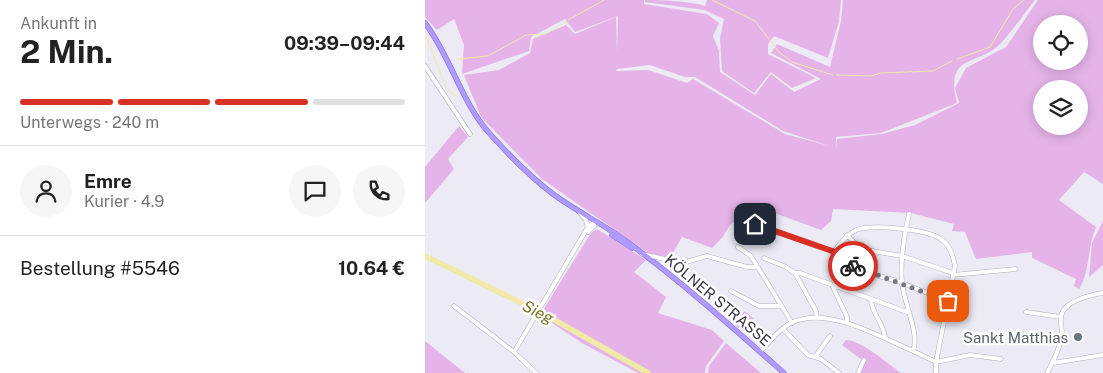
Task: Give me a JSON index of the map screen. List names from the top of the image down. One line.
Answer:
{"streets":{"main road":["KÖLNER STRASSE"]},"water":["Sieg"],"places":["Sankt Matthias"],"page":{"heading":["2 Min.","Ankunft in","09:39–09:44"],"panel":["Emre","Kurier · 4.9","Bestellung #5546","10.64 €"],"bar":"Unterwegs · 240 m"}}
